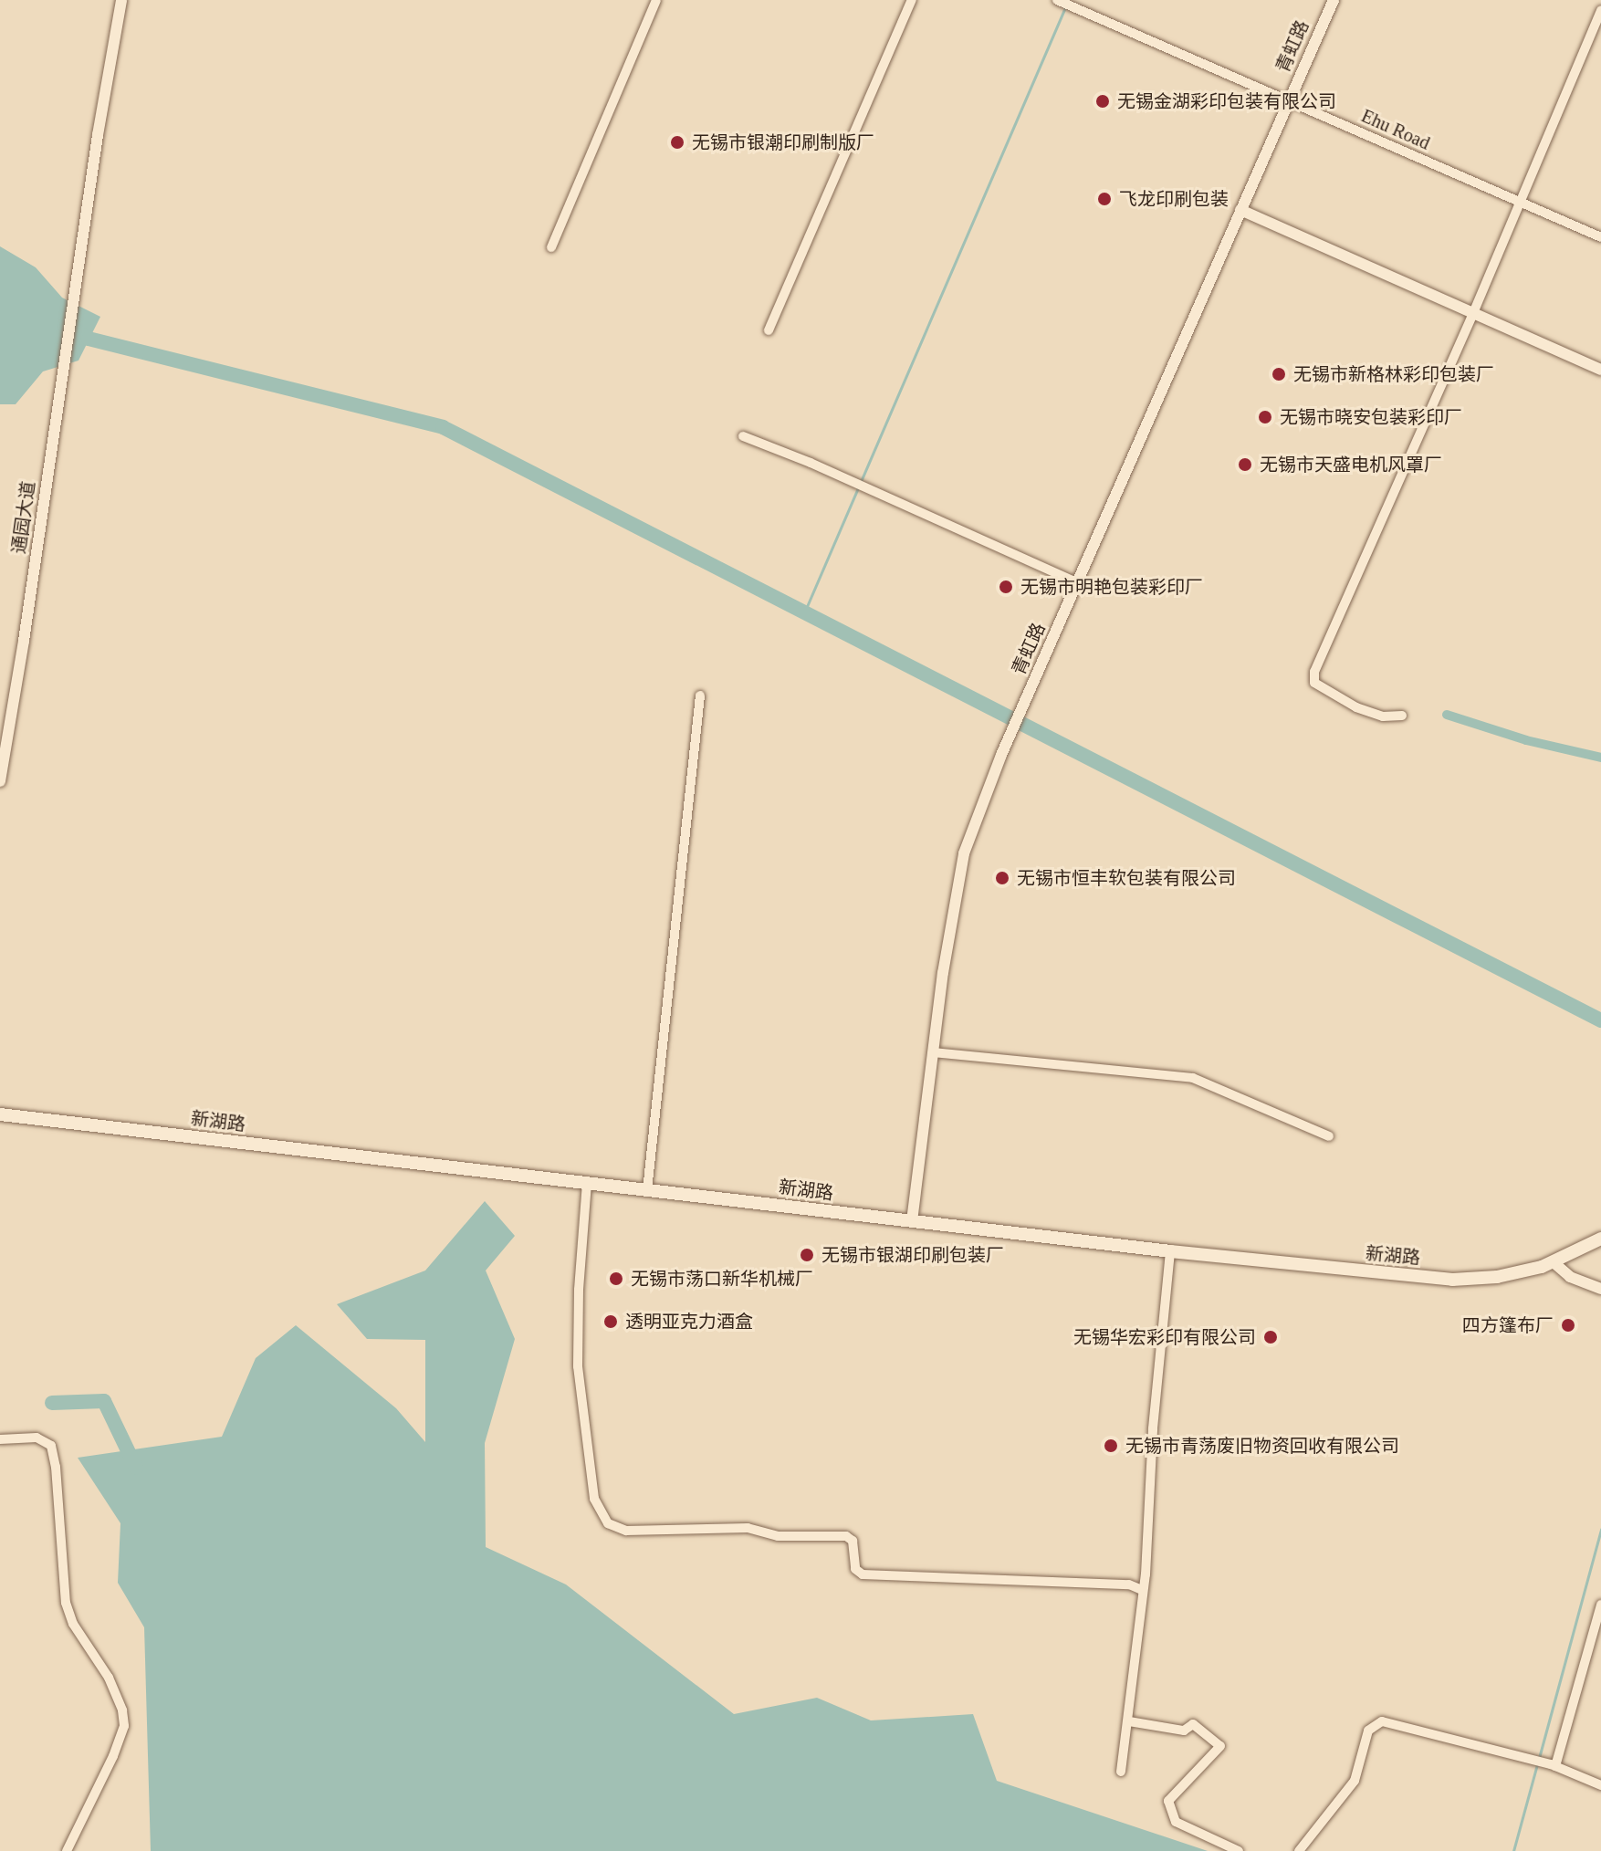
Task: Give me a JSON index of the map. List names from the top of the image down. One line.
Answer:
{"streets":{"main road":["新湖路"],"street":["青虹路","Ehu Road","通园大道"]},"crossings":[["青虹路","Ehu Road"],["青虹路","新湖路"]],"places":["无锡金湖彩印包装有限公司","无锡市银潮印刷制版厂","飞龙印刷包装","无锡市新格林彩印包装厂","无锡市晓安包装彩印厂","无锡市天盛电机风罩厂","无锡市明艳包装彩印厂","无锡市恒丰软包装有限公司","无锡市银湖印刷包装厂","无锡市荡口新华机械厂","透明亚克力酒盒","四方篷布厂","无锡华宏彩印有限公司","无锡市青荡废旧物资回收有限公司"]}
